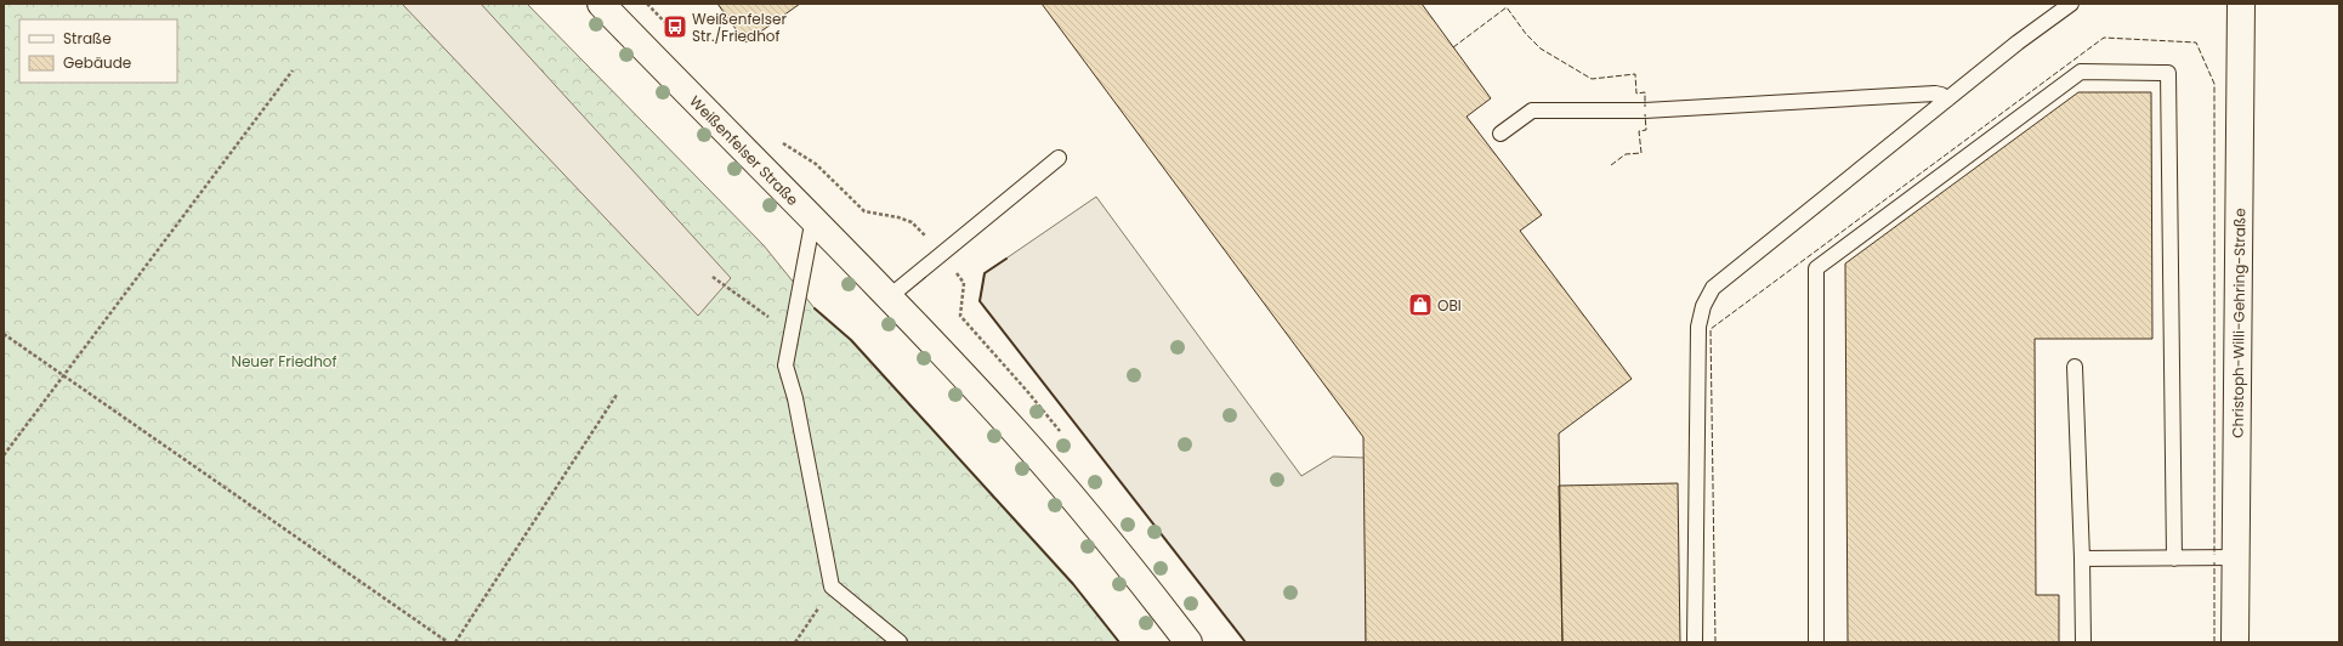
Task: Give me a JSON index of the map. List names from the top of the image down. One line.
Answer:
{"streets":{"main road":["Weißenfelser Straße","Christoph-Willi-Gehring-Straße"]},"parks":["Neuer Friedhof"],"places":{"bus stop":["Weißenfelser Str./Friedhof"],"shop":["OBI"]},"legend":["Straße","Gebäude"]}
